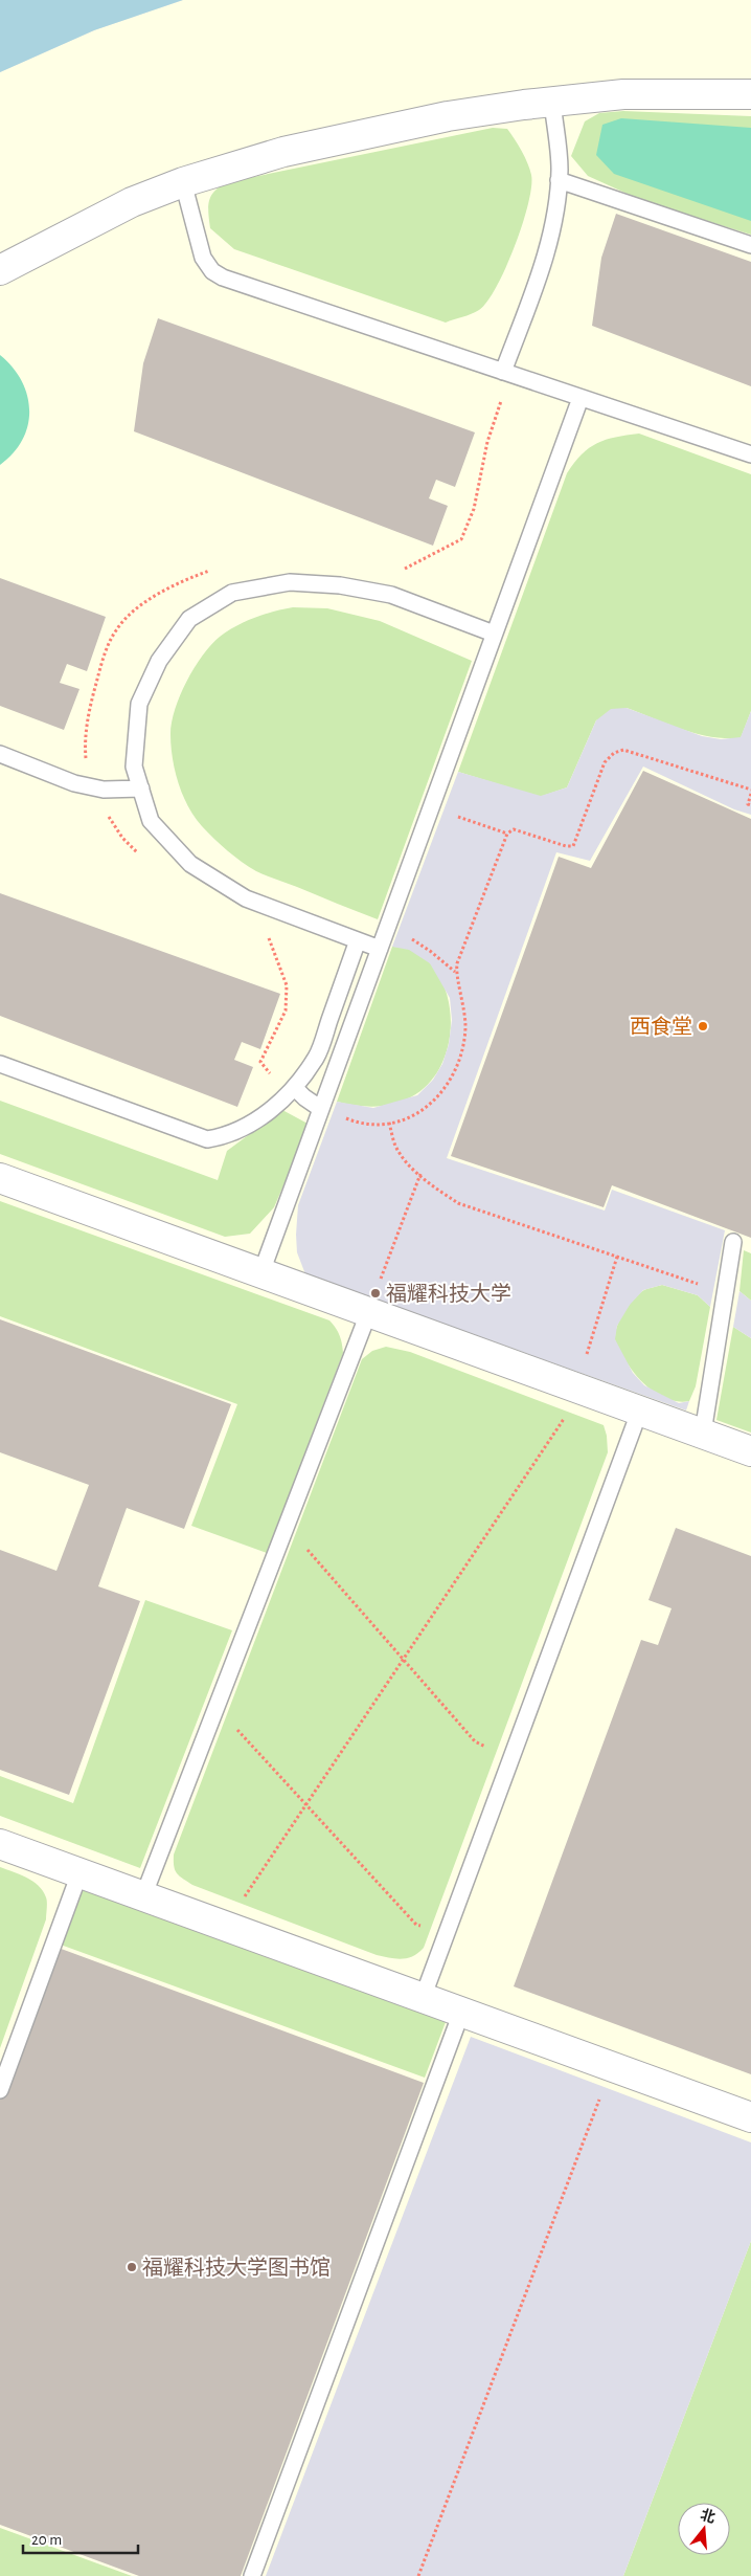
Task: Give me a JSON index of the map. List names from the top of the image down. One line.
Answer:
{"places":["西食堂","福耀科技大学","福耀科技大学图书馆"],"scale_bar":"20 m","north":"top"}
